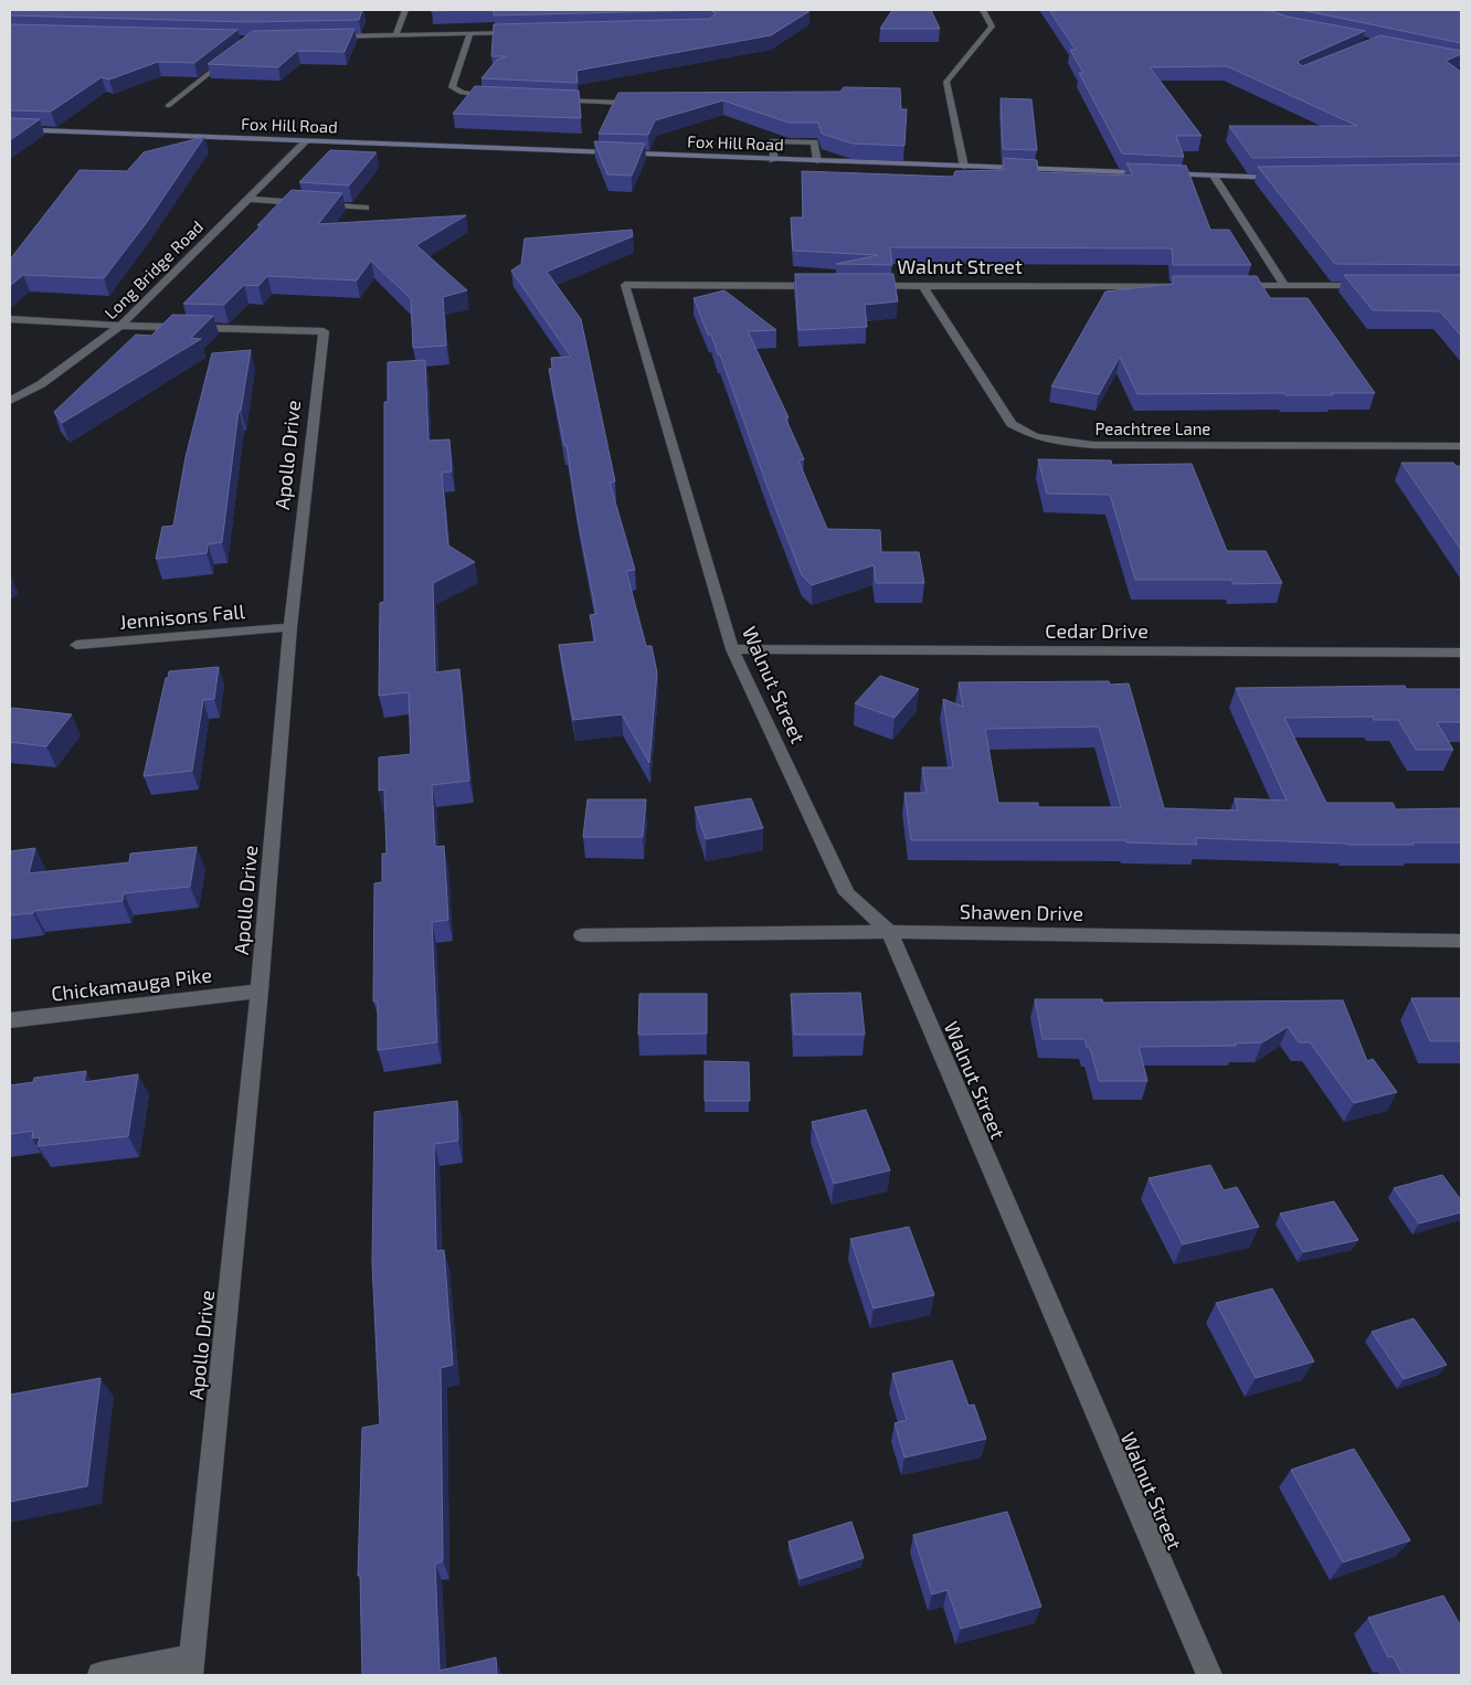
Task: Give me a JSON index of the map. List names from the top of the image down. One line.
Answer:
{"streets":{"main road":["Fox Hill Road"],"street":["Walnut Street","Long Bridge Road","Peachtree Lane","Apollo Drive","Jennisons Fall","Cedar Drive","Shawen Drive","Chickamauga Pike"]},"crossings":[["Fox Hill Road","Long Bridge Road"],["Walnut Street","Peachtree Lane"],["Walnut Street","Cedar Drive"],["Walnut Street","Shawen Drive"],["Long Bridge Road","Apollo Drive"],["Apollo Drive","Jennisons Fall"],["Apollo Drive","Chickamauga Pike"]]}
